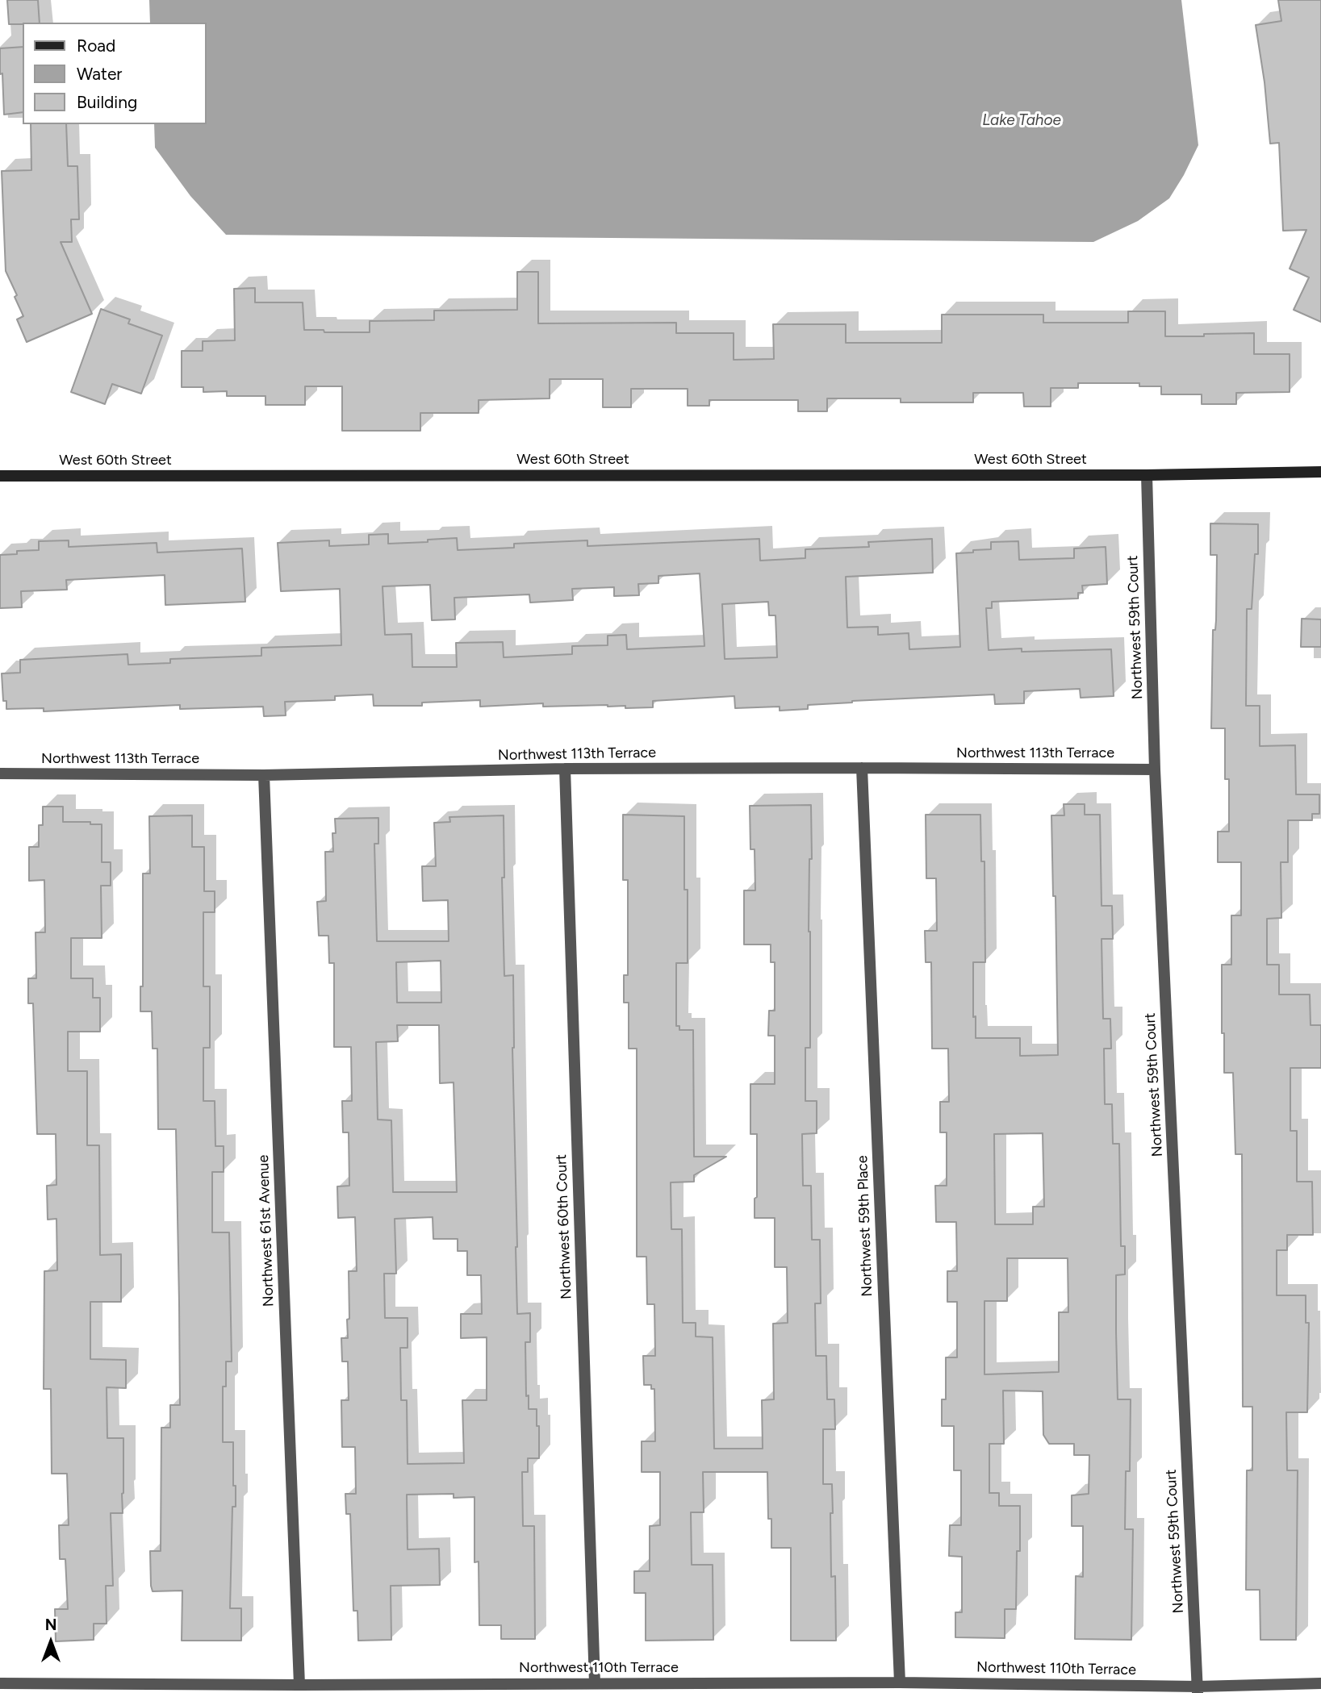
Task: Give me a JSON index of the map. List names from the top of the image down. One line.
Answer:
{"streets":{"street":["West 60th Street","Northwest 59th Court","Northwest 113th Terrace","Northwest 59th Place","Northwest 60th Court","Northwest 61st Avenue","Northwest 110th Terrace"]},"crossings":[["West 60th Street","Northwest 59th Court"],["Northwest 59th Court","Northwest 113th Terrace"],["Northwest 59th Court","Northwest 110th Terrace"],["Northwest 113th Terrace","Northwest 59th Place"],["Northwest 113th Terrace","Northwest 60th Court"],["Northwest 113th Terrace","Northwest 61st Avenue"],["Northwest 59th Place","Northwest 110th Terrace"],["Northwest 60th Court","Northwest 110th Terrace"],["Northwest 61st Avenue","Northwest 110th Terrace"]],"water":["Lake Tahoe"],"legend":["Road","Water","Building"],"north":"top"}
